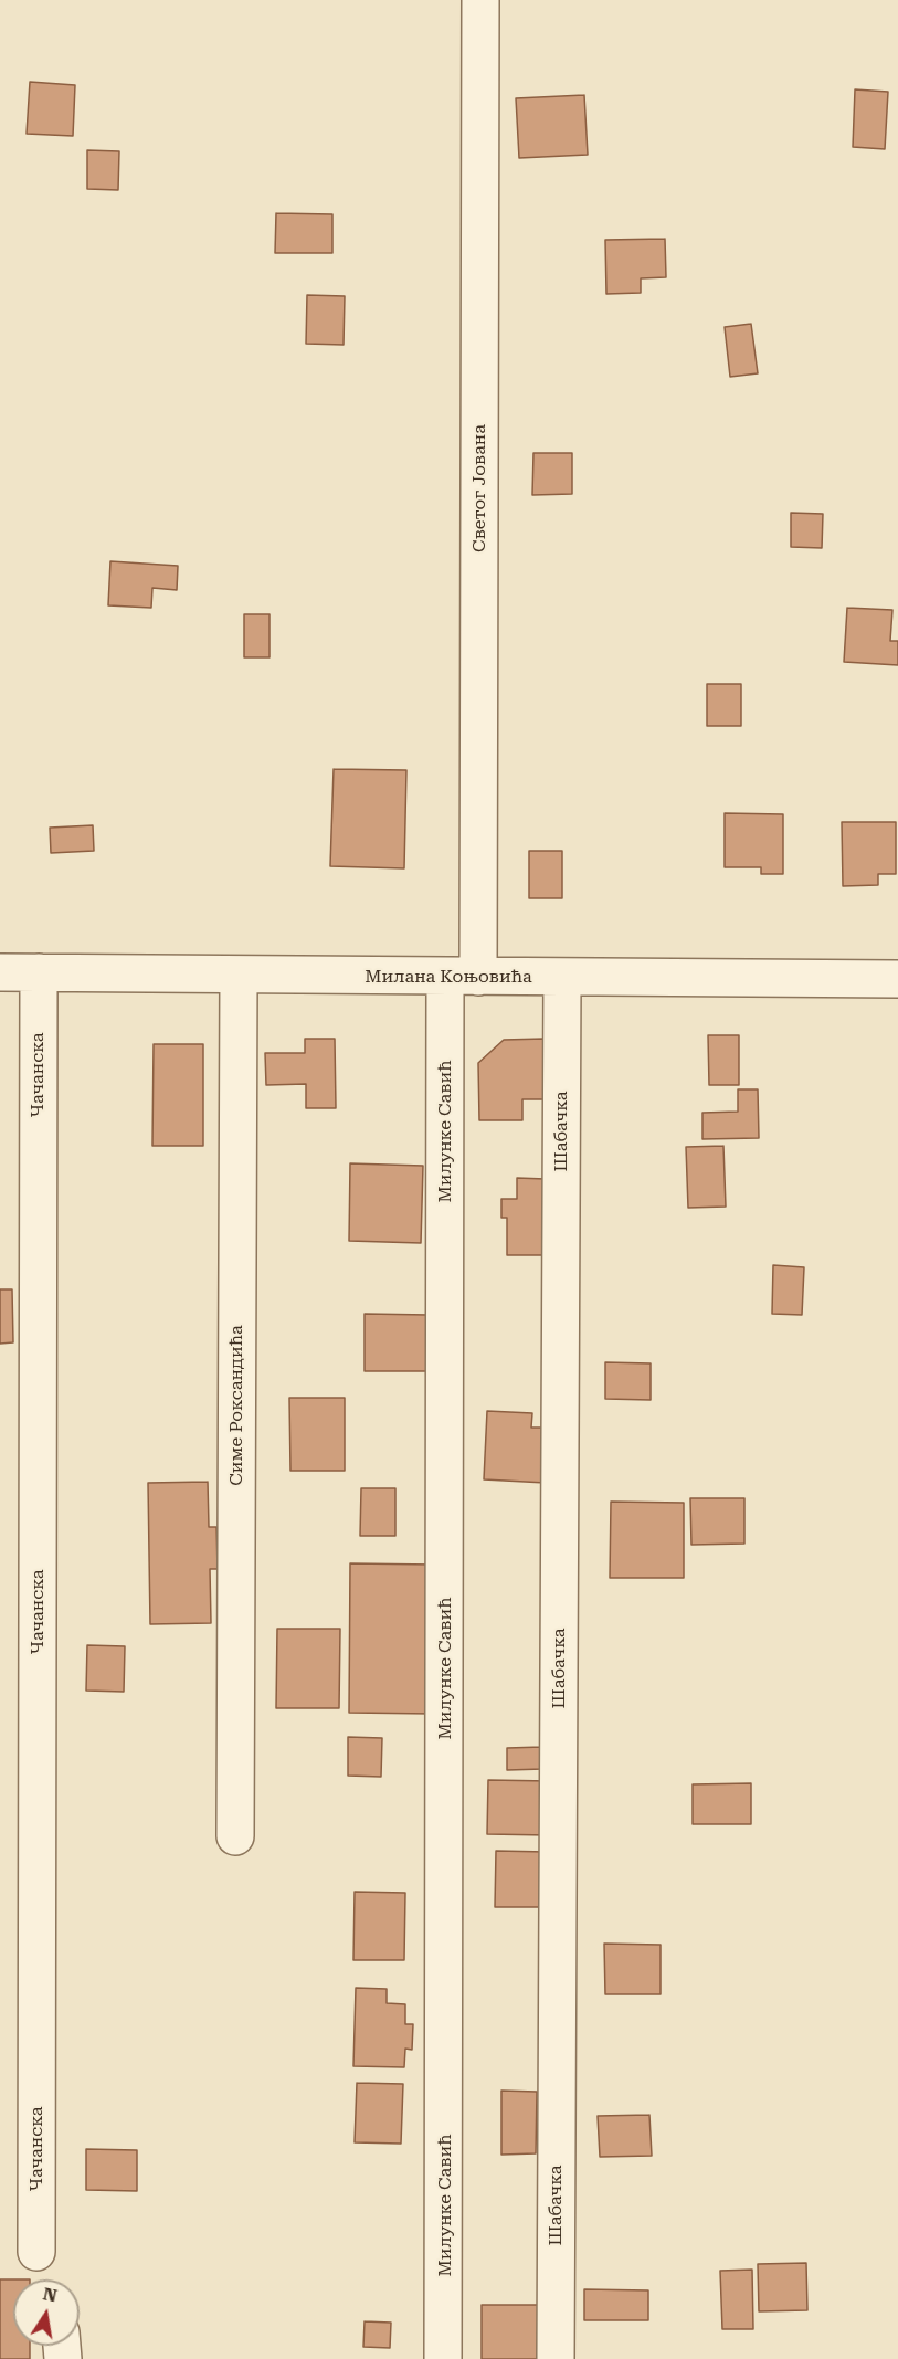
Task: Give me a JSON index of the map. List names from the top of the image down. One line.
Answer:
{"streets":{"street":["Светог Јована","Милана Коњовића","Чачанска","Милунке Савић","Шабачка","Симе Роксандића"]},"crossings":[["Светог Јована","Милана Коњовића"],["Светог Јована","Милунке Савић"],["Милана Коњовића","Чачанска"],["Милана Коњовића","Милунке Савић"],["Милана Коњовића","Шабачка"],["Милана Коњовића","Симе Роксандића"]],"north":"top"}
